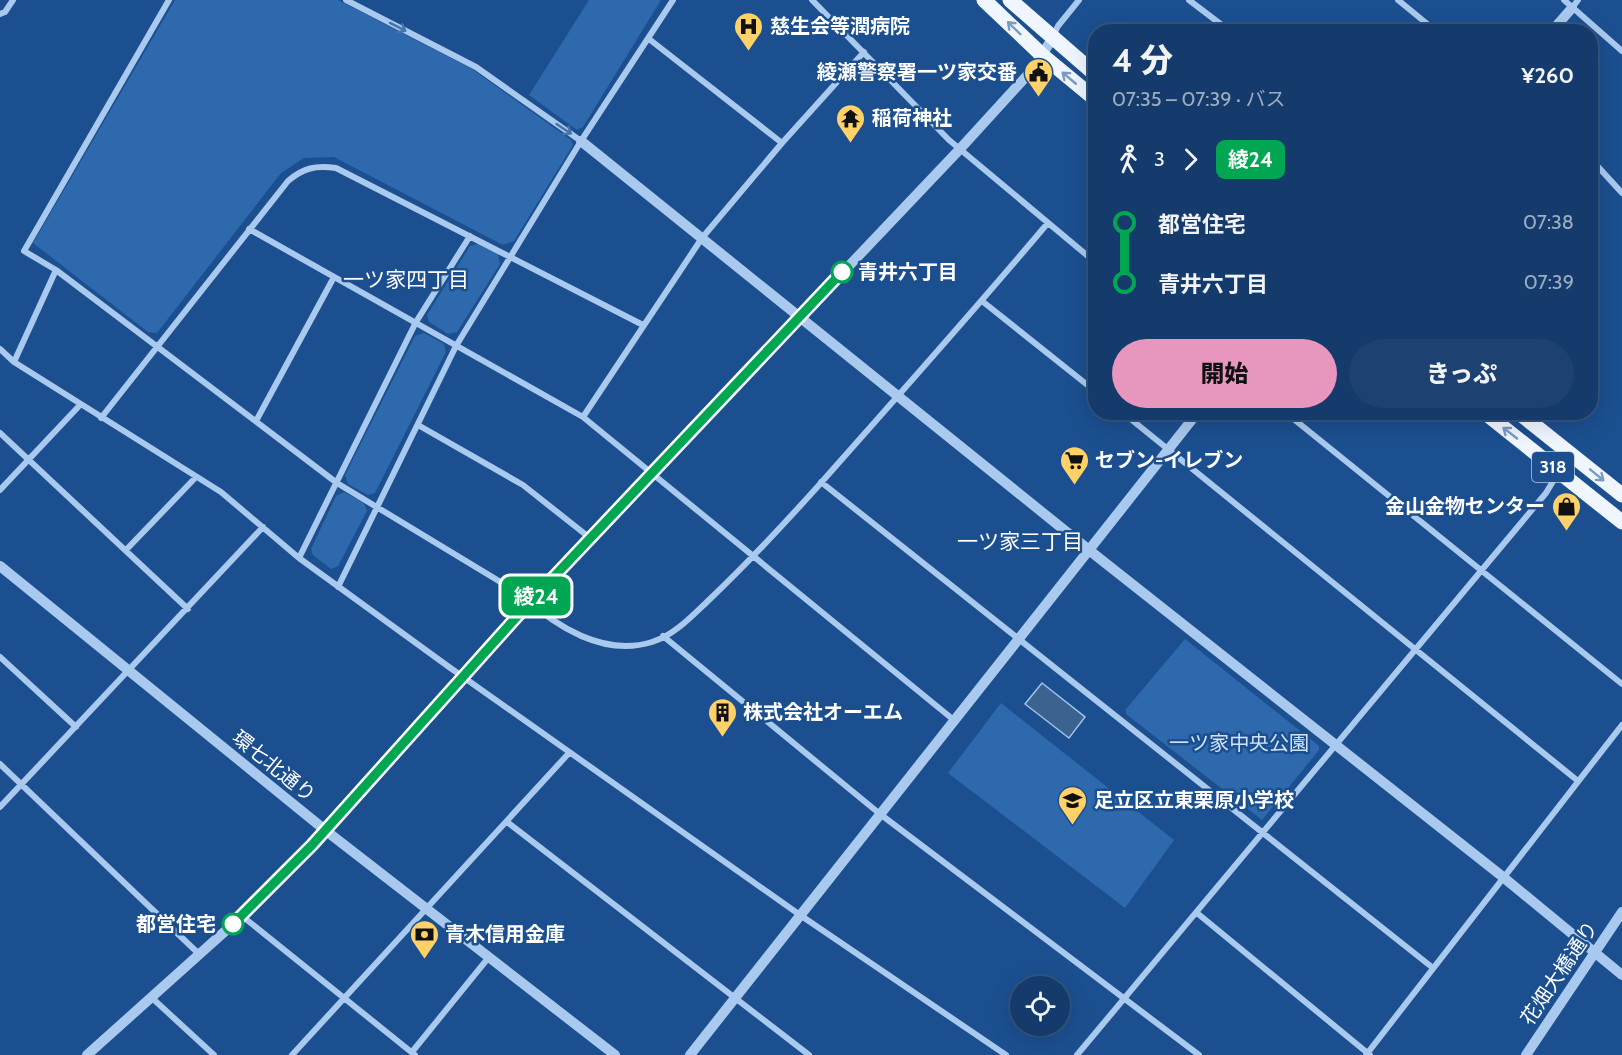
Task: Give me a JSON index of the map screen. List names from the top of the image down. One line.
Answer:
{"streets":{"main road":["318"],"street":["環七北通り","花畑大橋通り"]},"districts":["一ツ家四丁目","一ツ家三丁目"],"parks":["一ツ家中央公園"],"places":{"hospital":["慈生会等潤病院"],"public building":["綾瀬警察署一ツ家交番"],"temple":["稲荷神社"],"other":["青井六丁目","都営住宅"],"supermarket":["セブン-イレブン"],"shop":["金山金物センター"],"building":["株式会社オーエム"],"school or university":["足立区立東栗原小学校"],"bank":["青木信用金庫"]},"lines":["bus line 綾24"],"page":{"on_map":"綾24","heading":["4 分","07:35 – 07:39 · バス","¥260"],"legs":["3","綾24"],"list":[{"name":"都営住宅","value":"07:38"},{"name":"青井六丁目","value":"07:39"}],"buttons":["開始","きっぷ"]}}
